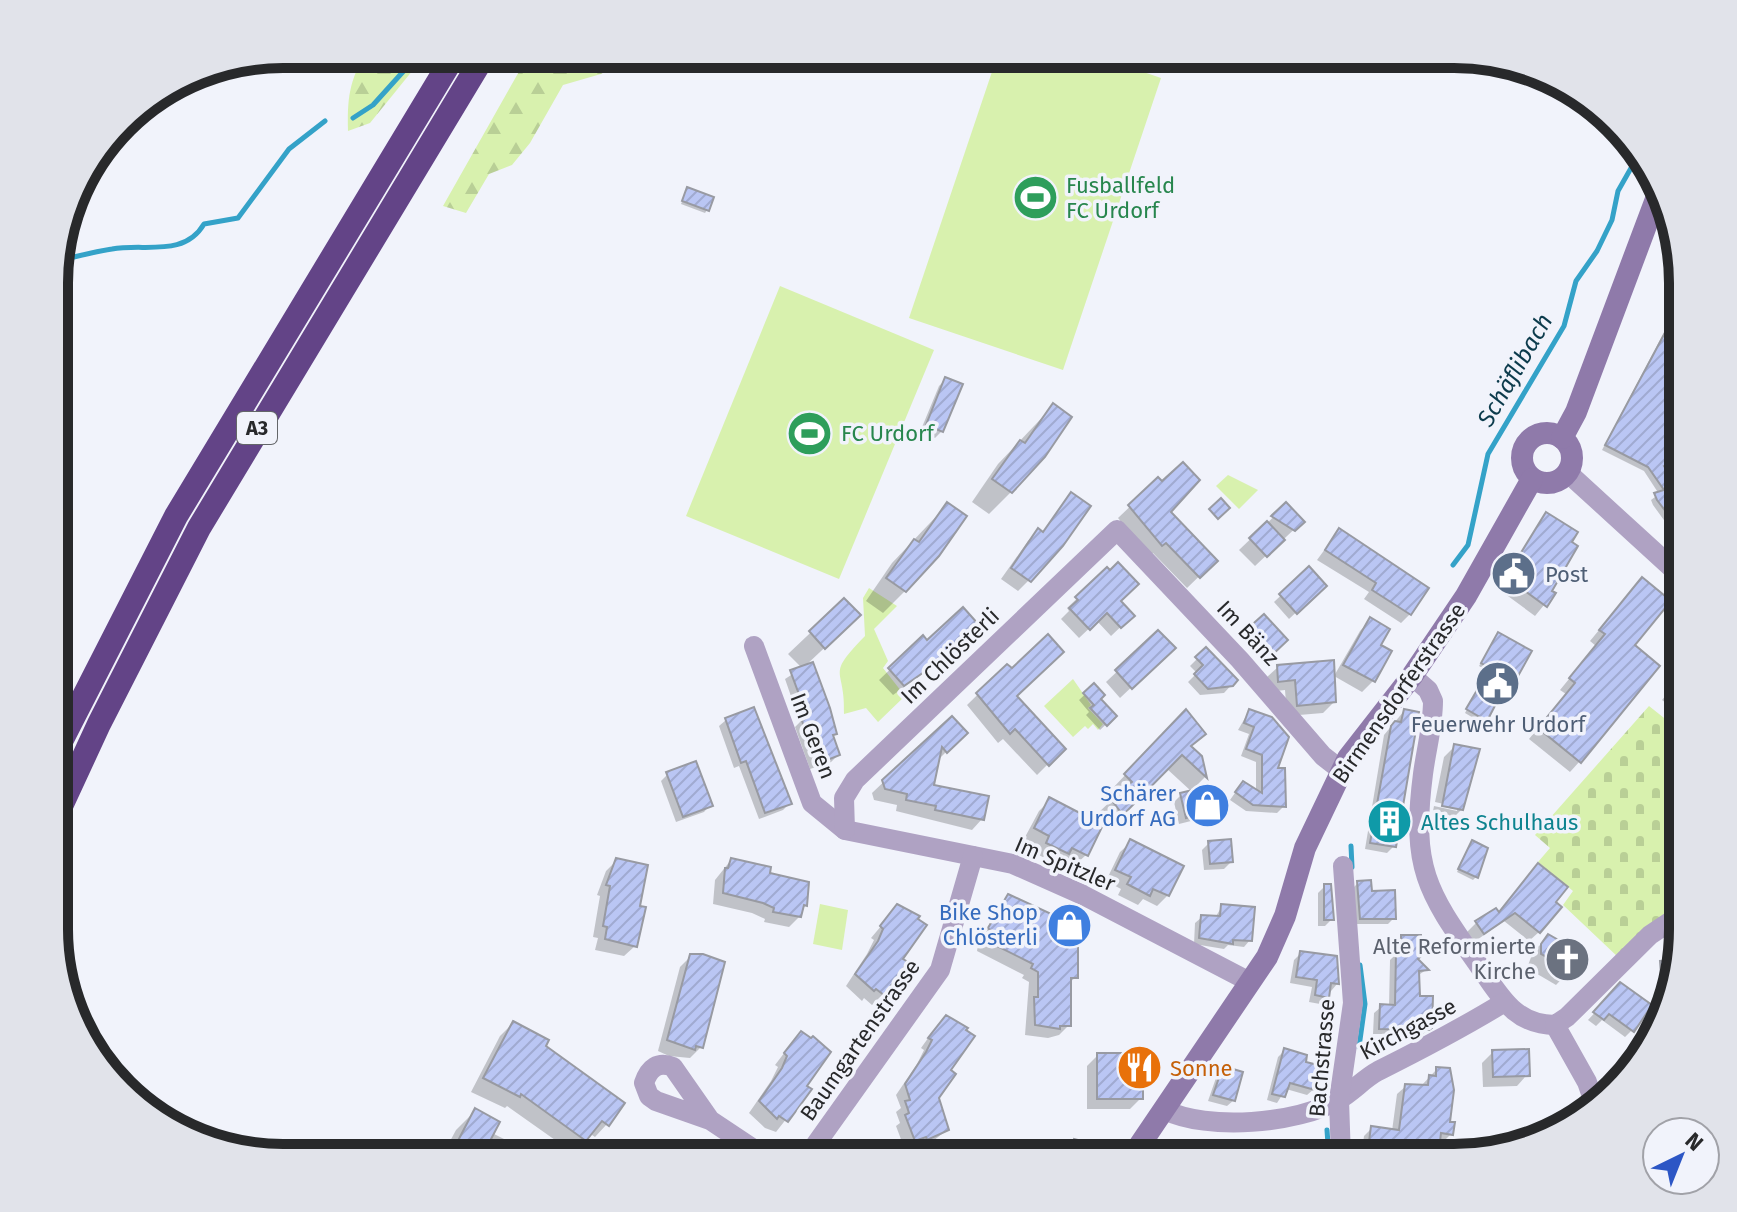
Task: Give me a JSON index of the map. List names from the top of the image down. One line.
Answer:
{"streets":{"highway":["A3"],"main road":["Birmensdorferstrasse"],"street":["Im Bänz","Im Chlösterli","Im Geren","Im Spitzler","Kirchgasse","Baumgartenstrasse","Bachstrasse"]},"crossings":[["Im Bänz","Im Chlösterli"],["Im Bänz","Birmensdorferstrasse"],["Im Chlösterli","Im Geren"],["Im Chlösterli","Im Spitzler"],["Birmensdorferstrasse","Im Spitzler"],["Birmensdorferstrasse","Kirchgasse"],["Im Geren","Im Spitzler"],["Im Spitzler","Baumgartenstrasse"],["Kirchgasse","Bachstrasse"]],"water":["Schäflibach"],"places":{"sports":["Fusballfeld FC Urdorf","FC Urdorf"],"public building":["Post","Feuerwehr Urdorf"],"shop":["Schärer Urdorf AG","Bike Shop Chlösterli"],"building":["Altes Schulhaus"],"church":["Alte Reformierte Kirche"],"restaurant":["Sonne"]},"north":"top right"}
